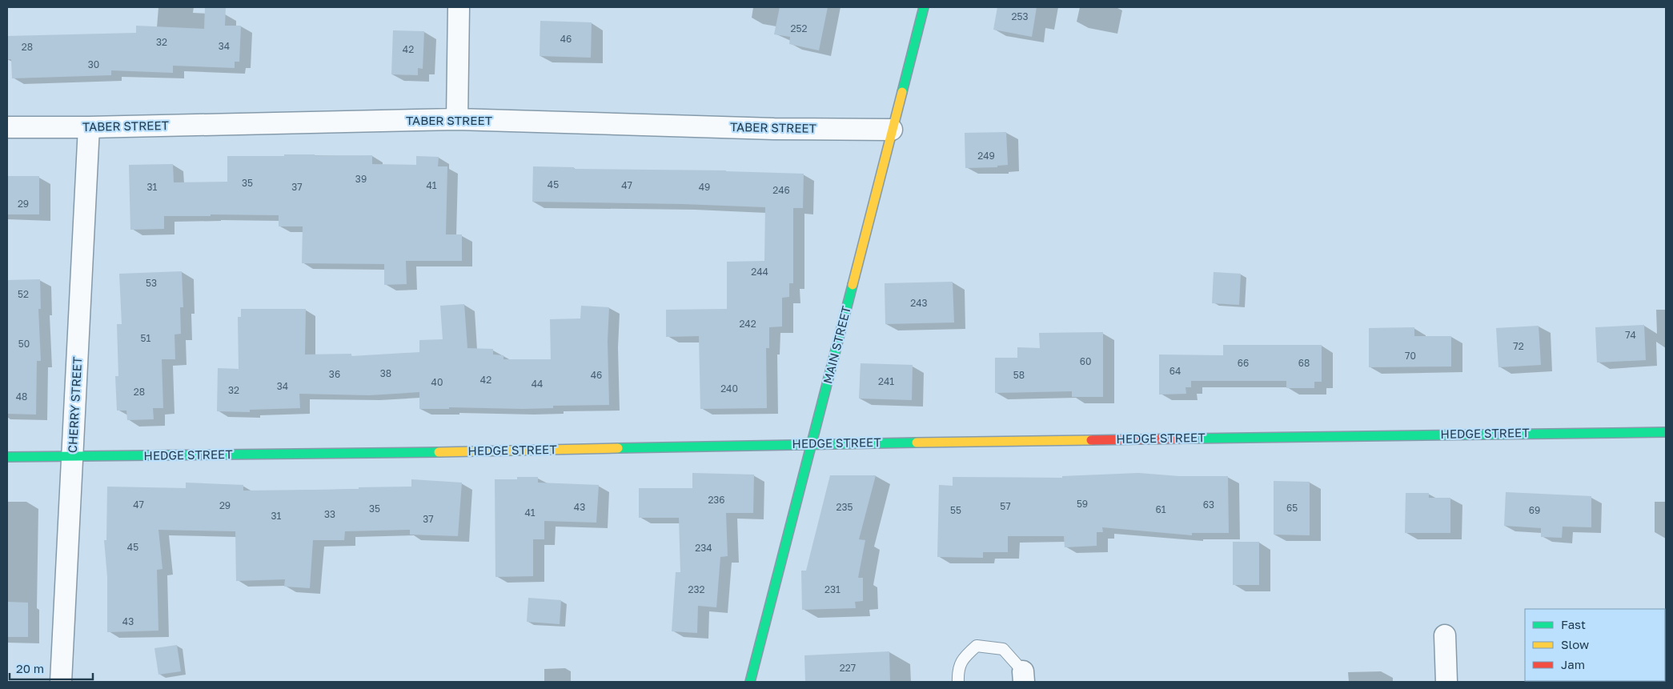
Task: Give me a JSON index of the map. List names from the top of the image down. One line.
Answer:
{"streets":{"street":["TABER STREET","MAIN STREET","CHERRY STREET","HEDGE STREET"]},"crossings":[["TABER STREET","MAIN STREET"],["TABER STREET","CHERRY STREET"],["MAIN STREET","HEDGE STREET"],["CHERRY STREET","HEDGE STREET"]],"house_numbers":["253","252","46","32","34","28","42","30","249","39","35","45","41","47","31","37","49","246","29","244","53","52","243","242","74","51","50","72","70","60","66","68","64","38","36","46","58","42","241","40","44","34","240","32","28","48","236","59","47","63","29","57","43","235","65","35","61","55","69","41","33","31","37","45","234","232","231","43","227"],"legend":["Fast","Slow","Jam"],"scale_bar":"20 m"}
